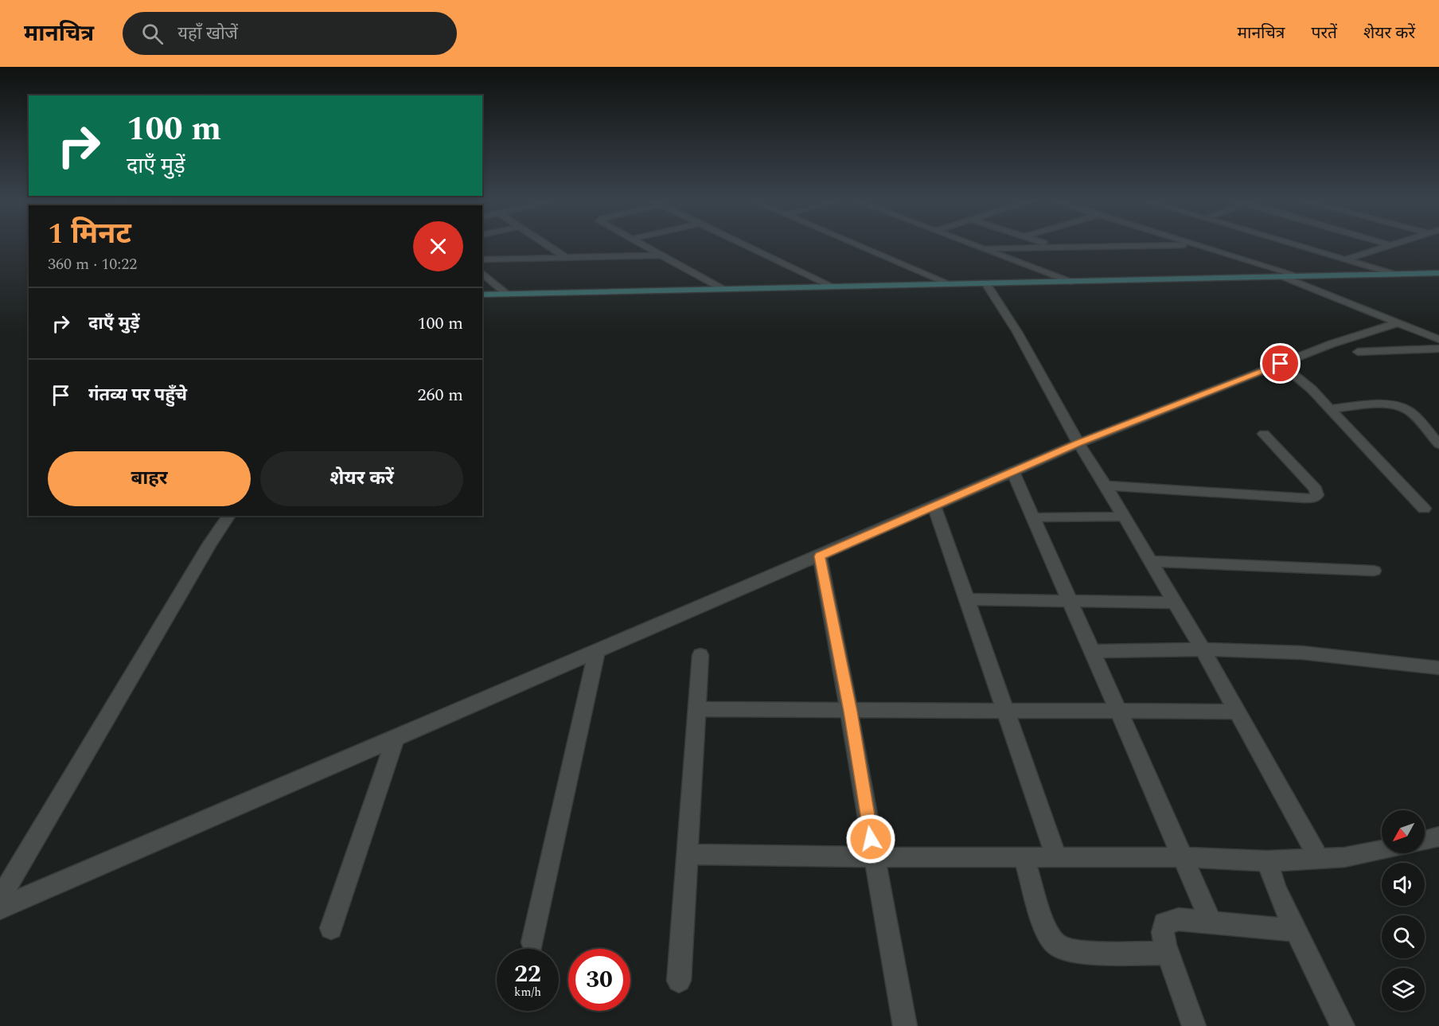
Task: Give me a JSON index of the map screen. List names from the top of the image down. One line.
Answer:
{"north":"bottom left","page":{"header":"मानचित्र","search":"यहाँ खोजें","nav":["मानचित्र","परतें","शेयर करें"],"turn":["100 m","दाएँ मुड़ें"],"heading":["1 मिनट","360 m · 10:22"],"list":[{"name":"दाएँ मुड़ें","value":"100 m"},{"name":"गंतव्य पर पहुँचे","value":"260 m"}],"buttons":["बाहर","शेयर करें"],"speed":"22 km/h","limit":"30"}}
